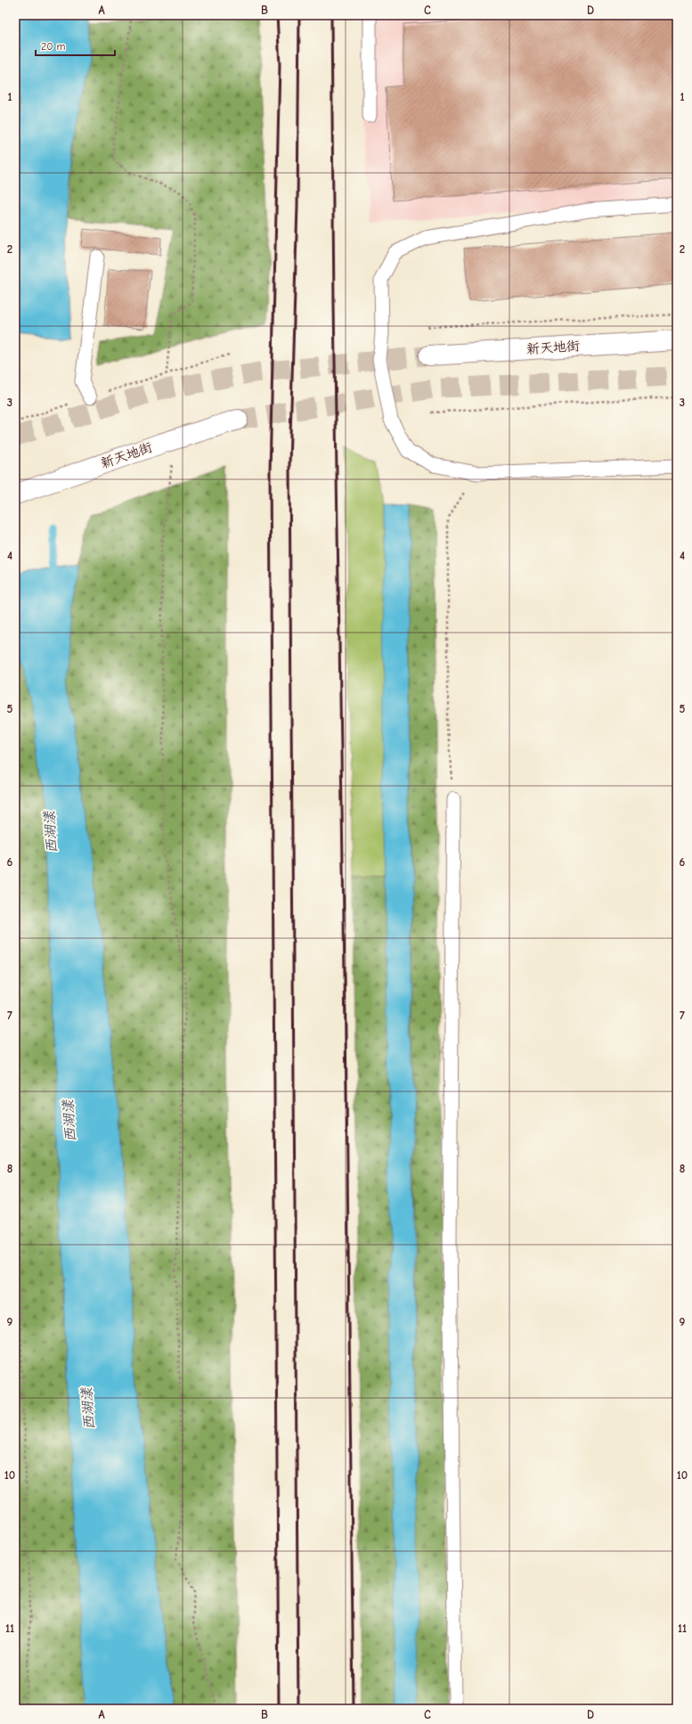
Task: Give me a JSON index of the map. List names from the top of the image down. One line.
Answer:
{"streets":{"main road":["新天地街"]},"water":["西湖漾"],"scale_bar":"20 m","grid":{"columns":["A","B","C","D"],"rows":["1","2","3","4","5","6","7","8","9","10","11"]}}
